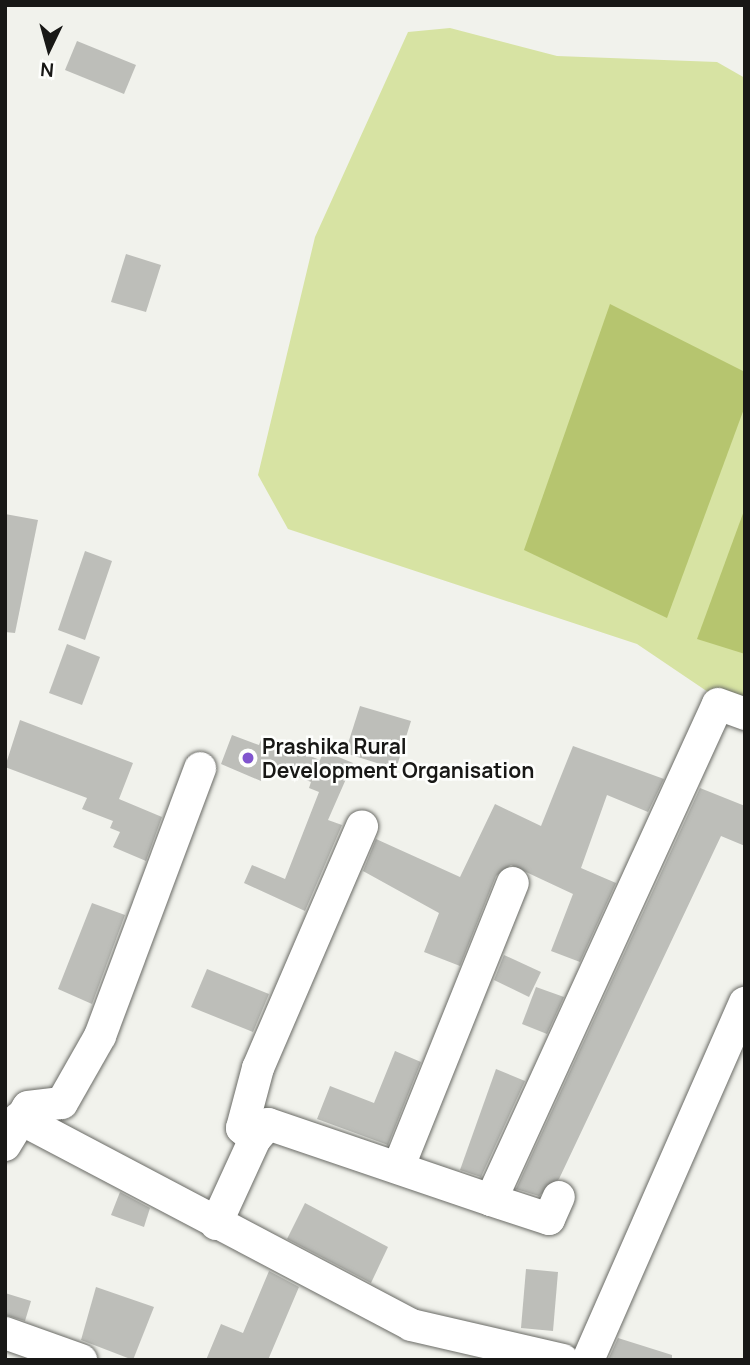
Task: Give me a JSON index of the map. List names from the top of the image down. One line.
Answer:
{"places":["Prashika Rural Development Organisation"],"north":"bottom"}
